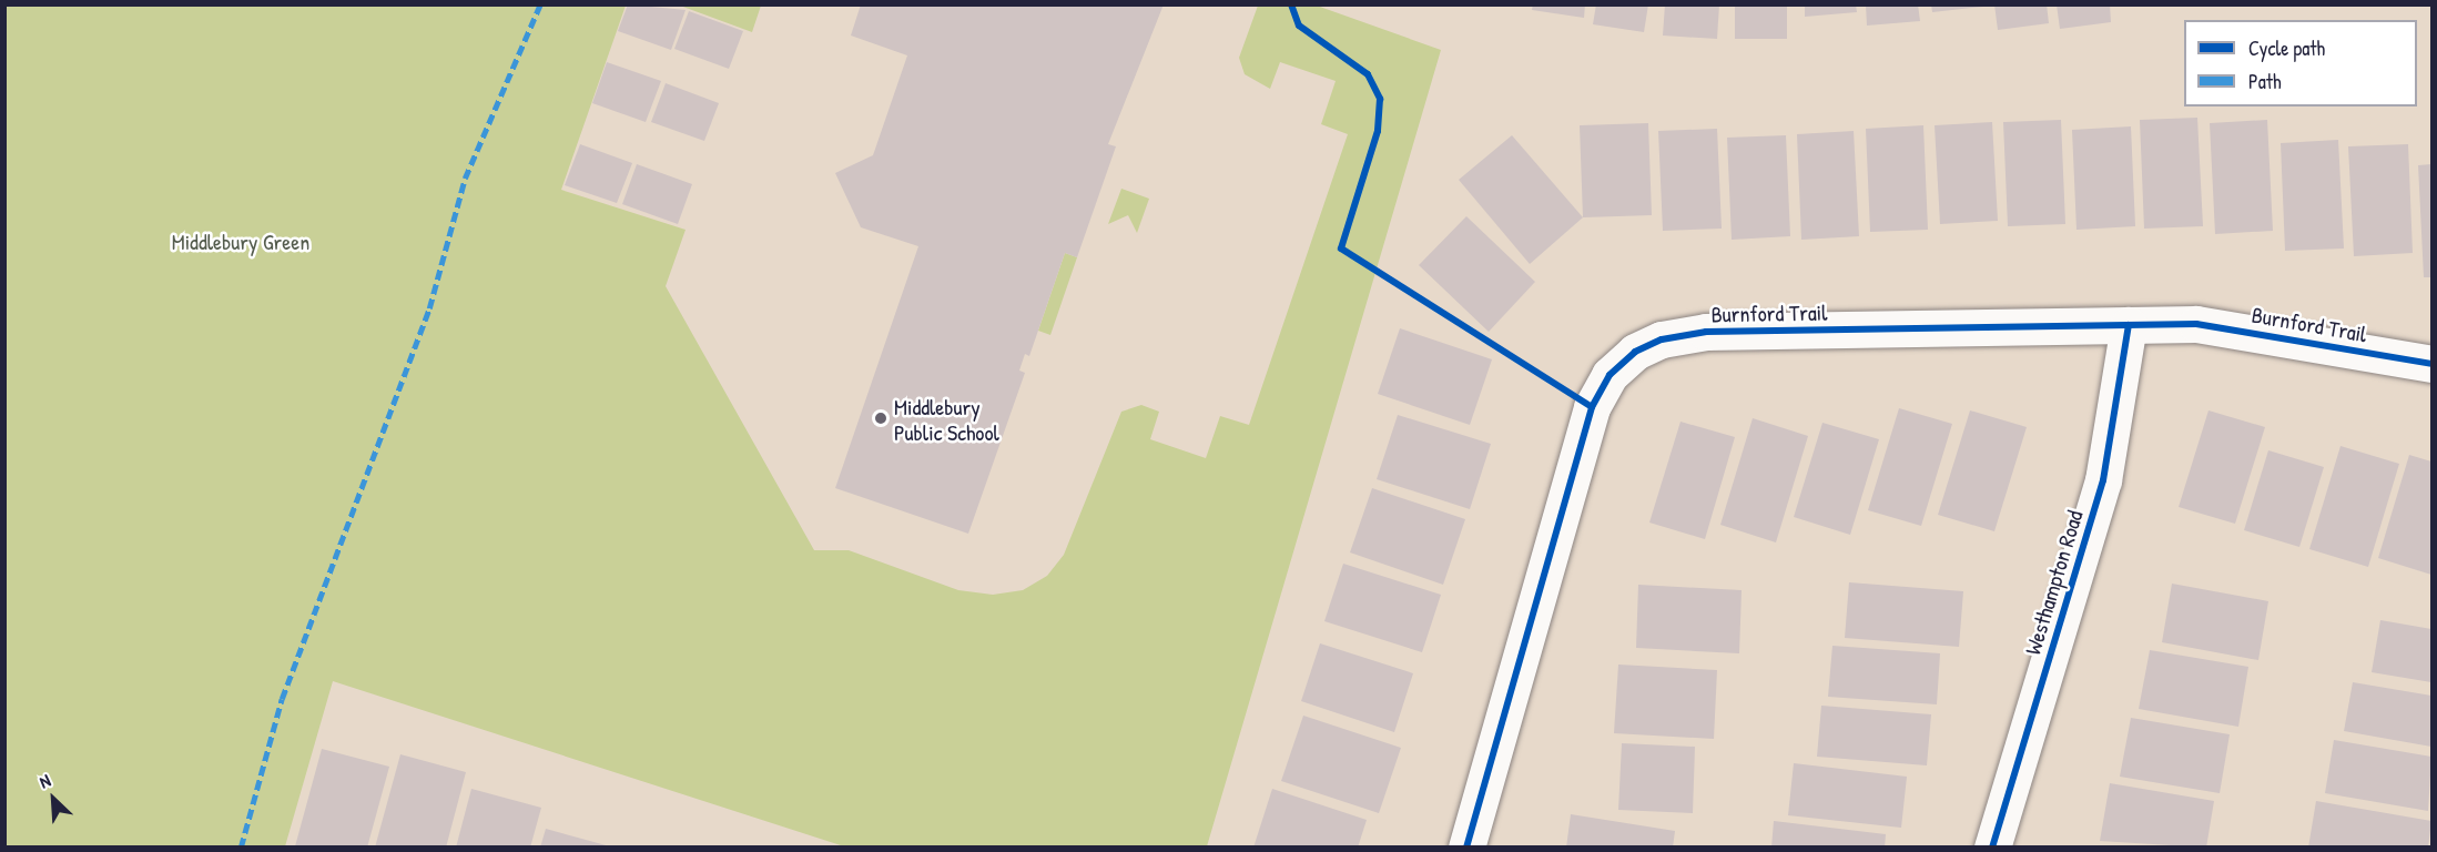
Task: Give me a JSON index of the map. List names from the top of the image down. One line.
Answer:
{"streets":{"street":["Burnford Trail","Westhampton Road"]},"crossings":[["Burnford Trail","Westhampton Road"]],"parks":["Middlebury Green"],"places":["Middlebury Public School"],"legend":["Cycle path","Path"],"north":"top left"}
